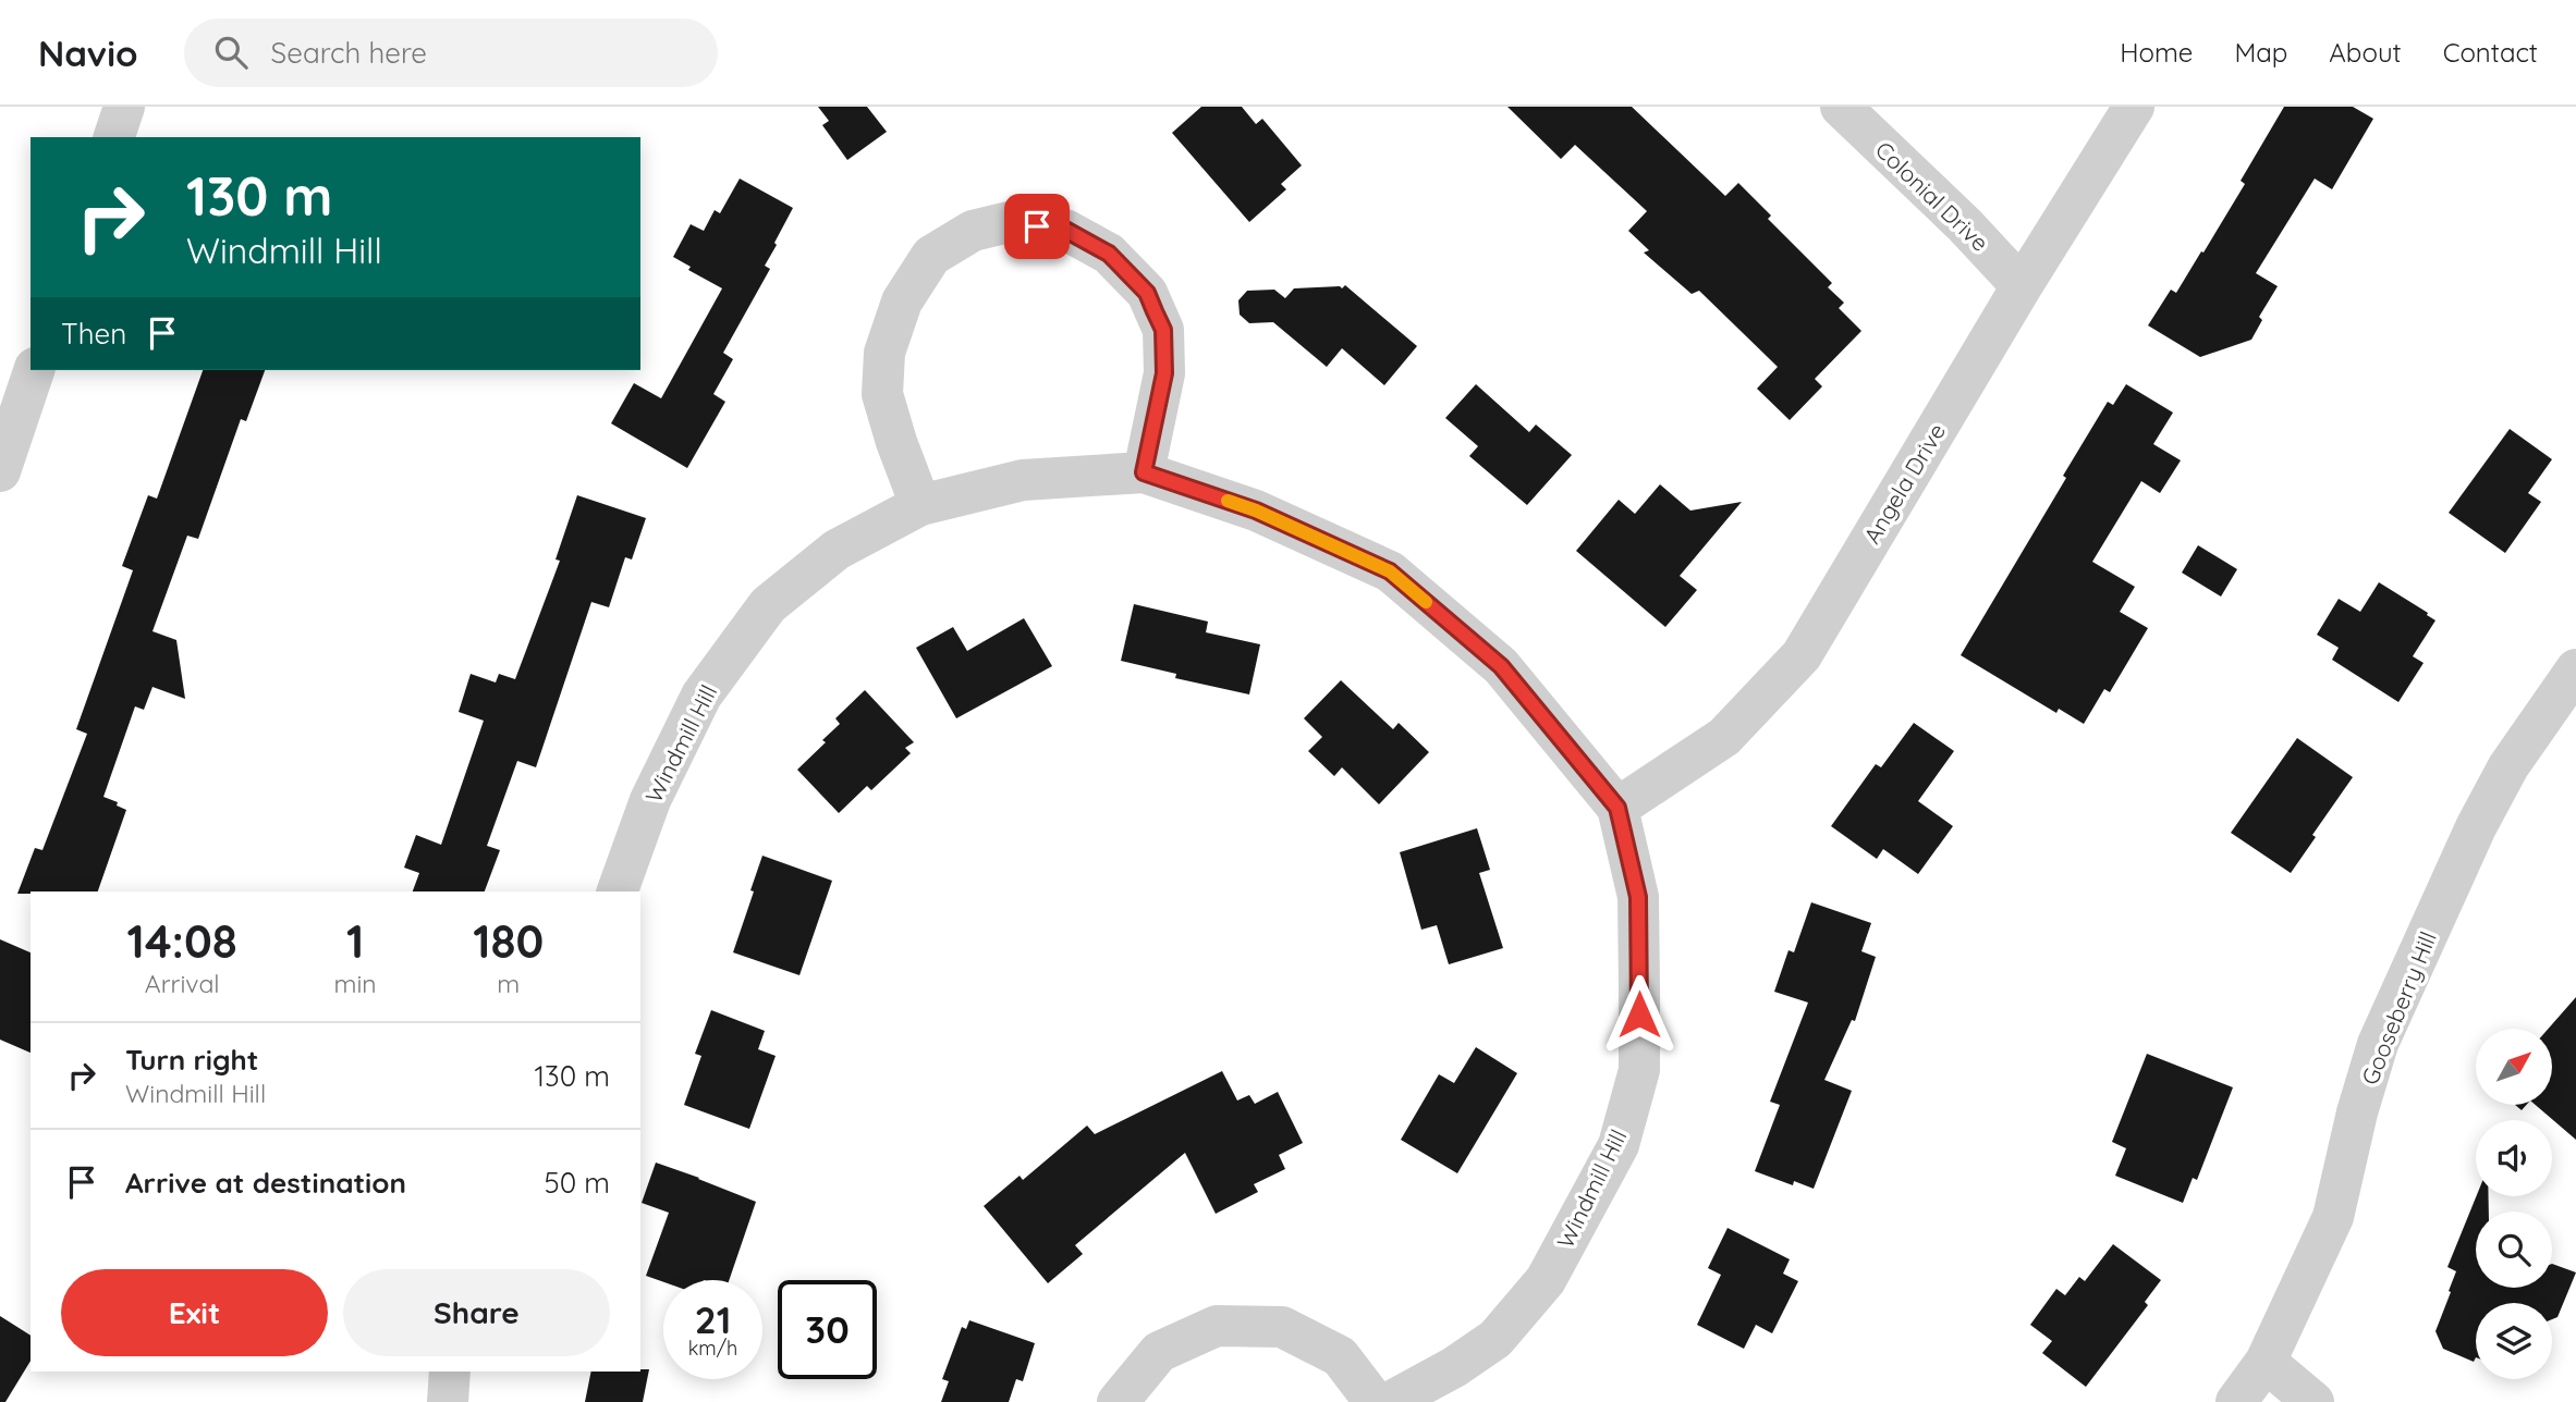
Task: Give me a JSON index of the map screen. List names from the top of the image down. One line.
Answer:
{"streets":{"street":["Colonial Drive","Angela Drive","Windmill Hill","Gooseberry Hill"]},"crossings":[["Colonial Drive","Angela Drive"],["Angela Drive","Windmill Hill"]],"north":"top right","page":{"header":"Navio","search":"Search here","nav":["Home","Map","About","Contact"],"turn":["130 m","Windmill Hill"],"then":"Then","eta":["14:08","Arrival","1","min","180","m"],"list":[{"name":"Turn right","note":"Windmill Hill","value":"130 m"},{"name":"Arrive at destination","value":"50 m"}],"buttons":["Exit","Share"],"speed":"21 km/h","limit":"30"}}
